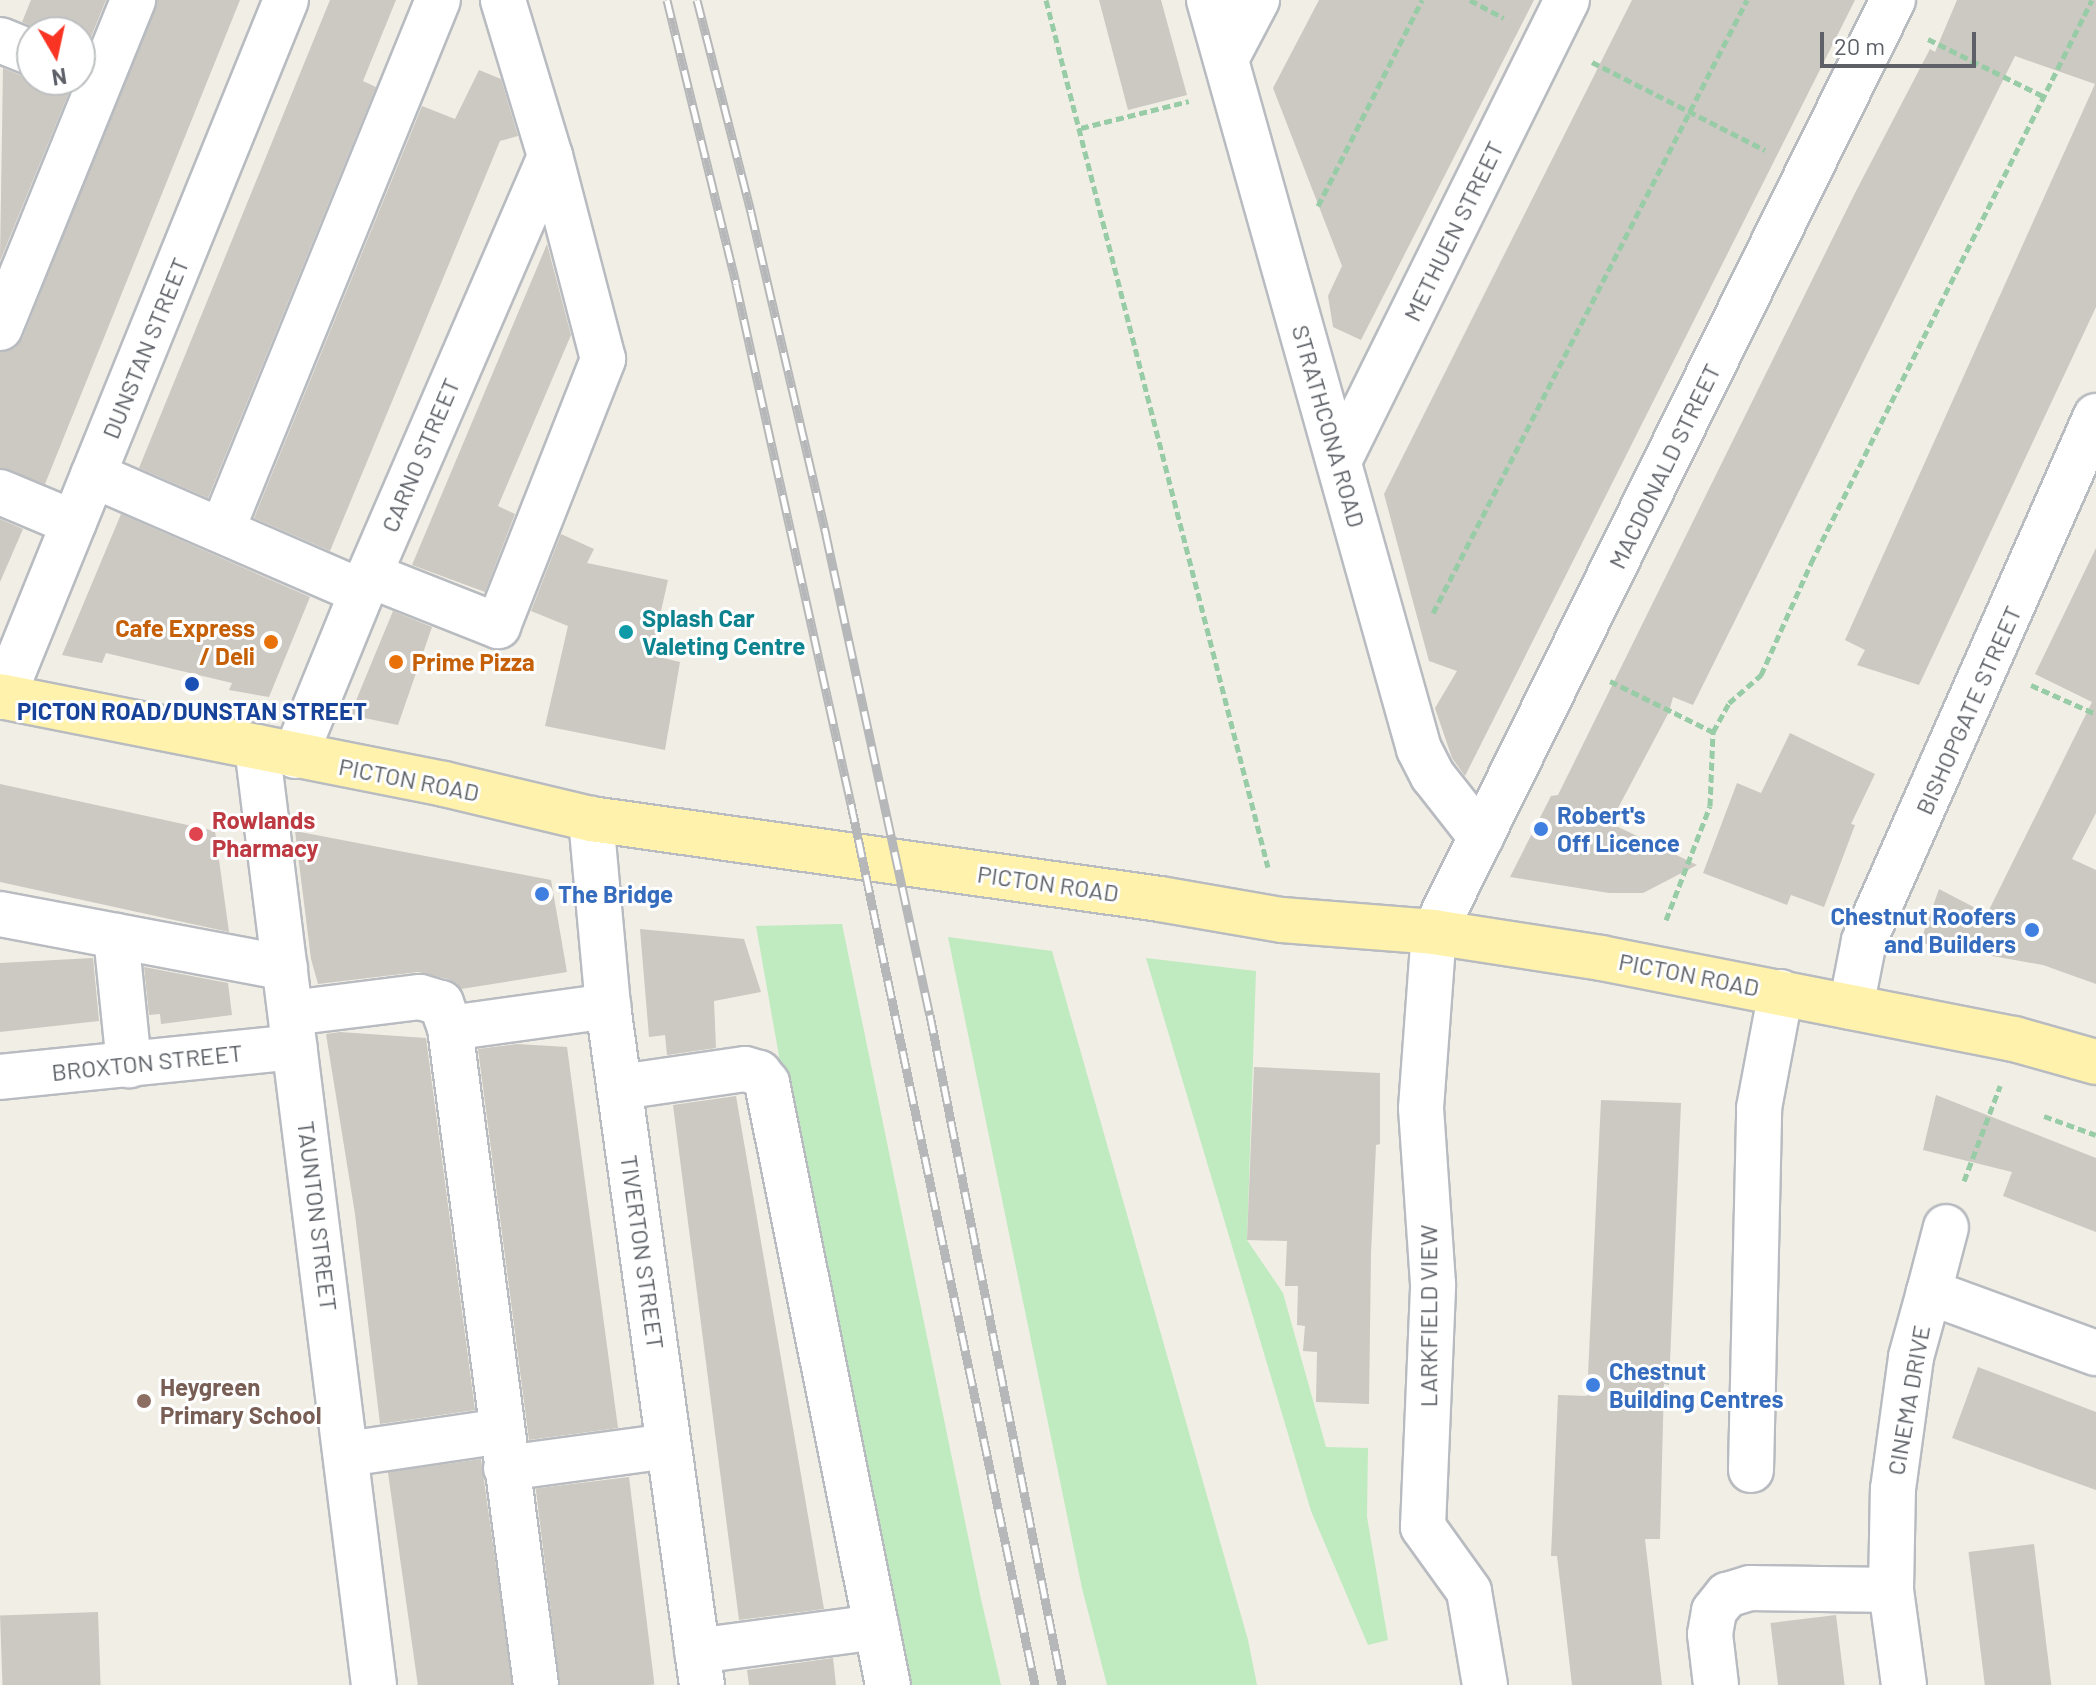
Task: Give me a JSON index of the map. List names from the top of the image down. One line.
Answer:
{"streets":{"main road":["PICTON ROAD"],"street":["METHUEN STREET","DUNSTAN STREET","STRATHCONA ROAD","CARNO STREET","MACDONALD STREET","BISHOPGATE STREET","BROXTON STREET","TAUNTON STREET","TIVERTON STREET","LARKFIELD VIEW","CINEMA DRIVE"]},"crossings":[["METHUEN STREET","STRATHCONA ROAD"],["DUNSTAN STREET","PICTON ROAD"],["STRATHCONA ROAD","MACDONALD STREET"],["CARNO STREET","PICTON ROAD"],["CARNO STREET","TAUNTON STREET"],["MACDONALD STREET","PICTON ROAD"],["MACDONALD STREET","LARKFIELD VIEW"],["BISHOPGATE STREET","PICTON ROAD"],["PICTON ROAD","TAUNTON STREET"],["PICTON ROAD","TIVERTON STREET"],["PICTON ROAD","LARKFIELD VIEW"],["BROXTON STREET","TAUNTON STREET"]],"places":["Splash Car Valeting Centre","Cafe Express / Deli","Prime Pizza","PICTON ROAD/DUNSTAN STREET","Robert's Off Licence","Rowlands Pharmacy","The Bridge","Chestnut Roofers and Builders","Chestnut Building Centres","Heygreen Primary School"],"scale_bar":"20 m","north":"bottom"}
